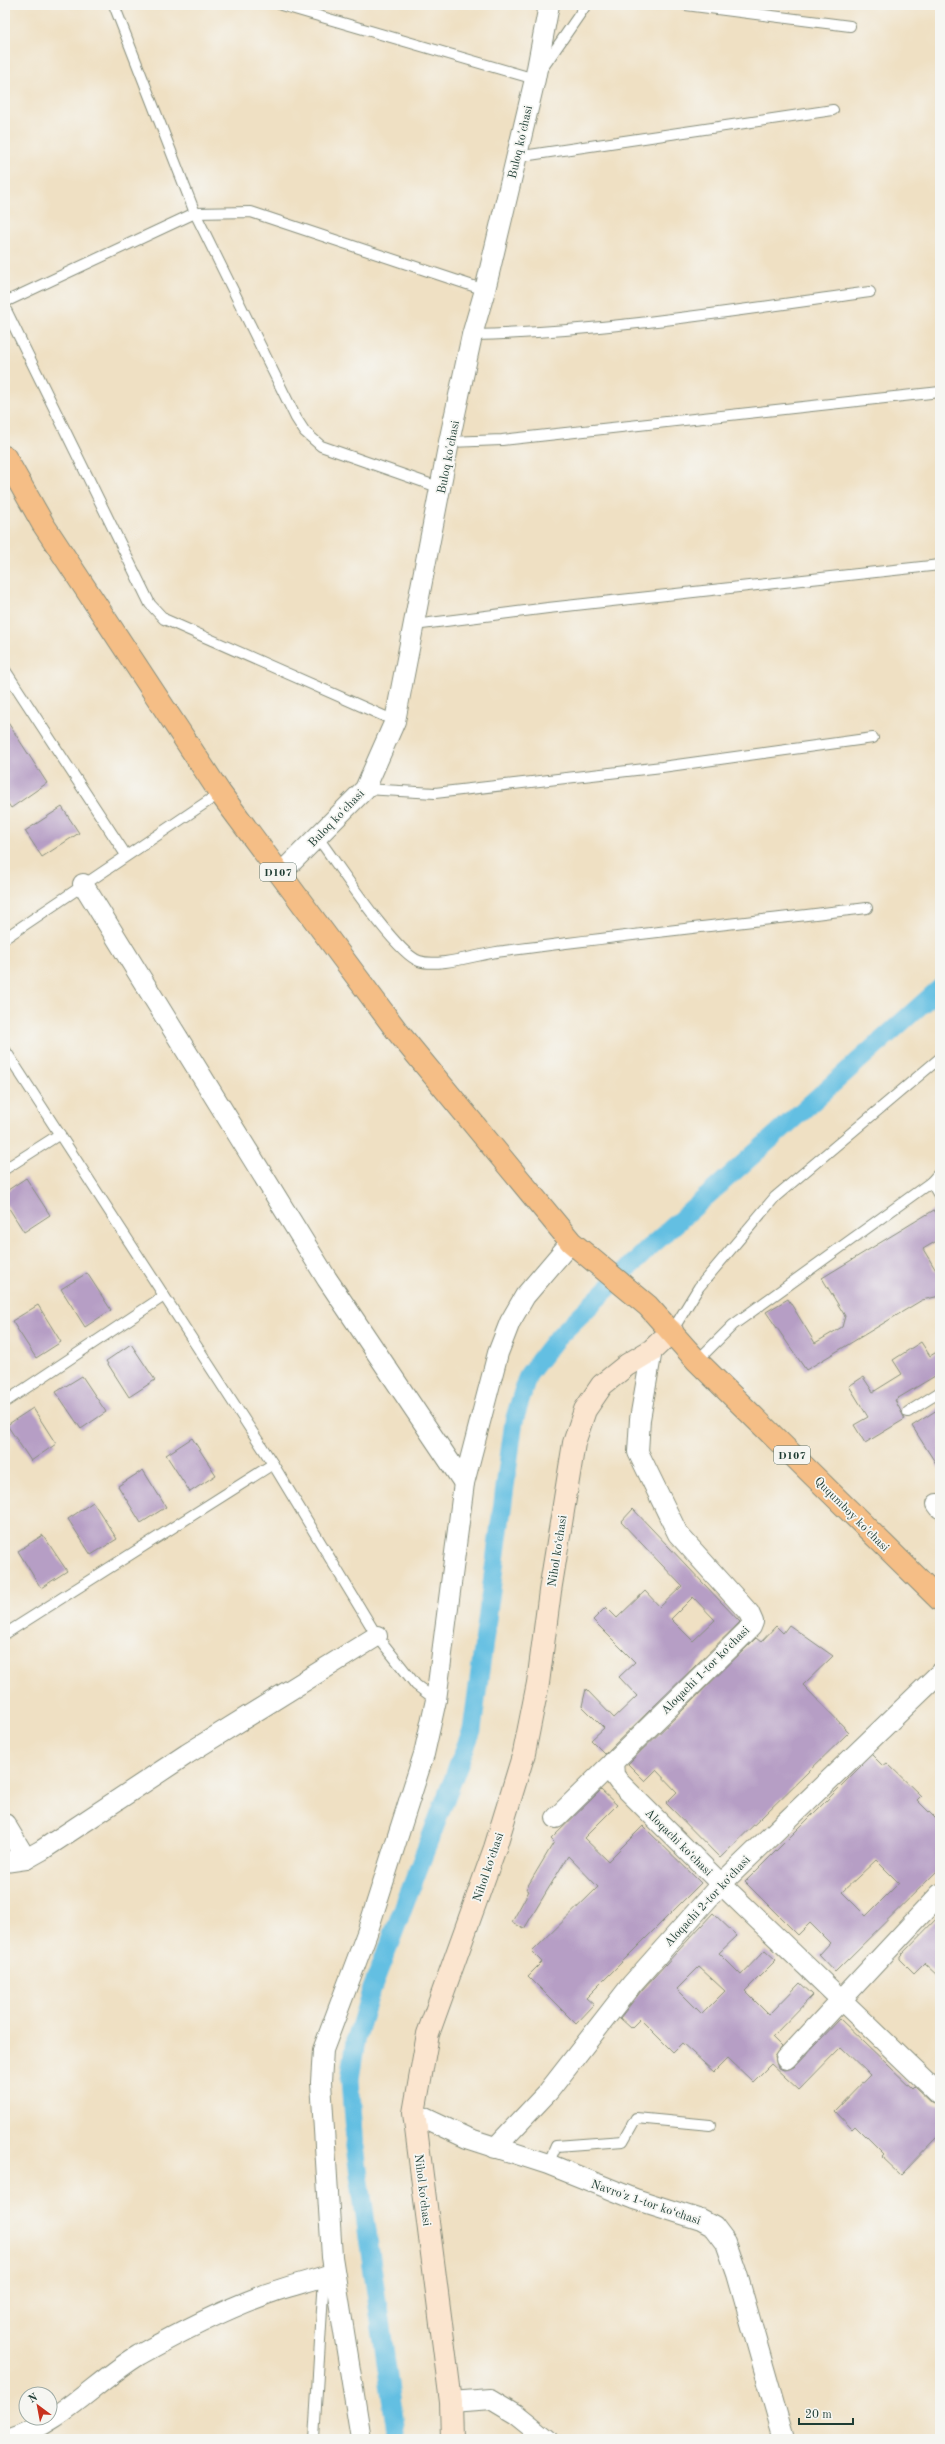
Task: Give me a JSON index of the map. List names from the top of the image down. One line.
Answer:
{"streets":{"main road":["D107","Ququmboy ko'chasi","Nihol koʻchasi"],"street":["Buloq ko'chasi","Aloqachi 1-tor koʻchasi","Aloqachi koʻchasi","Aloqachi 2-tor koʻchasi"]},"crossings":[["Buloq ko'chasi","D107"],["D107","Ququmboy ko'chasi"],["Ququmboy ko'chasi","Nihol koʻchasi"],["Nihol koʻchasi","Aloqachi 1-tor koʻchasi"],["Aloqachi 1-tor koʻchasi","Aloqachi koʻchasi"],["Aloqachi koʻchasi","Aloqachi 2-tor koʻchasi"]],"scale_bar":"20 m","north":"top left"}
